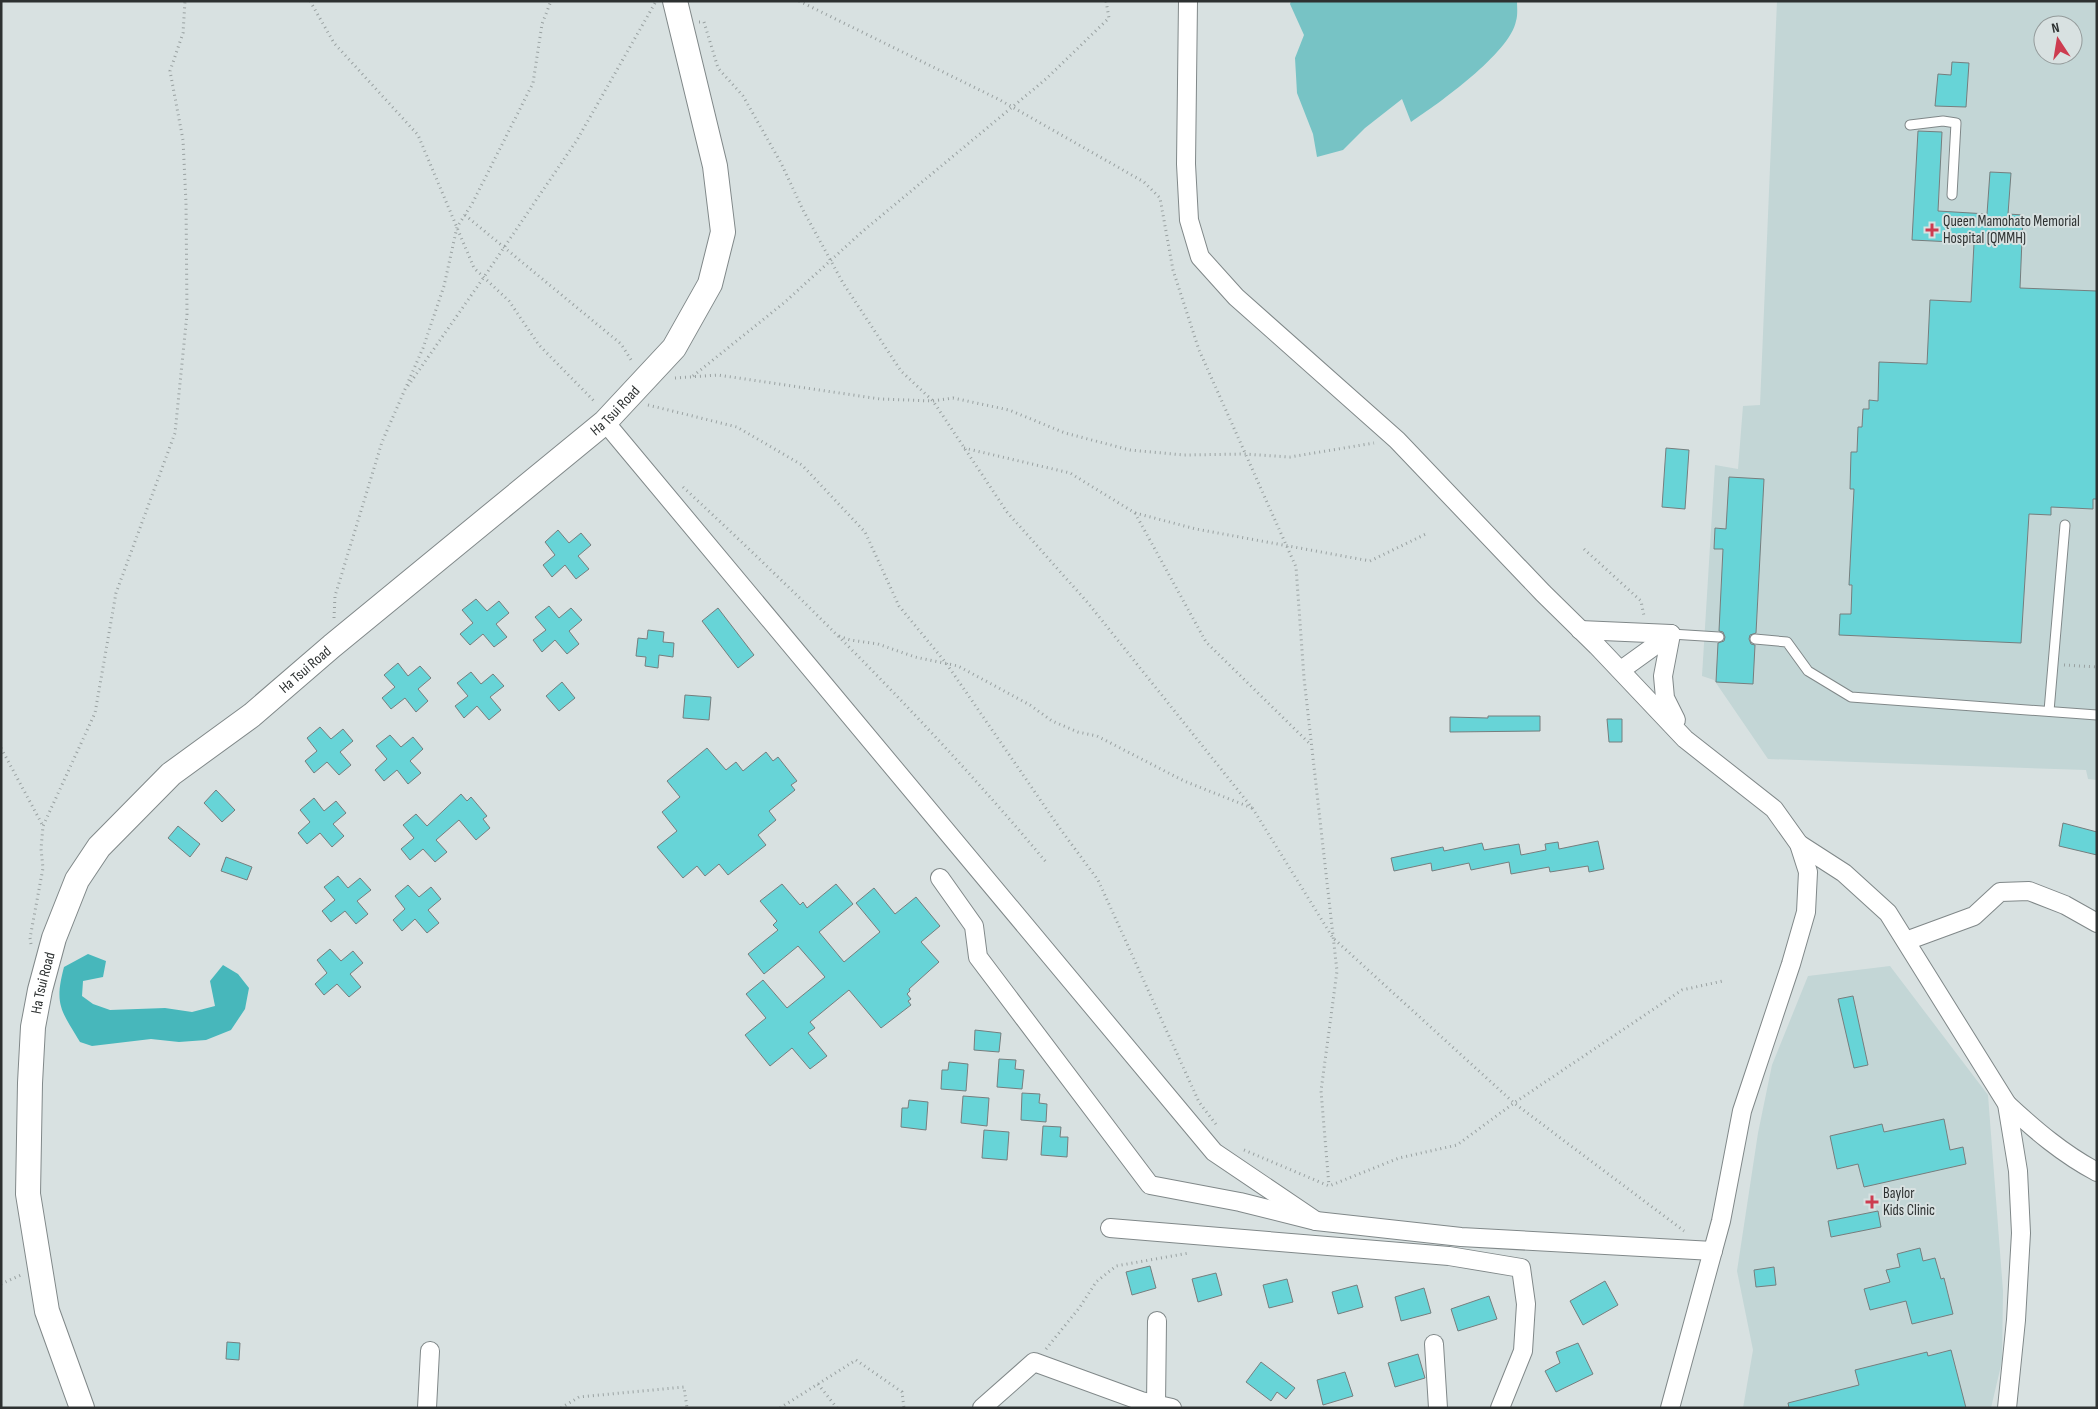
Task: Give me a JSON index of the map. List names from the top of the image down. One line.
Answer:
{"streets":{"street":["Ha Tsui Road"]},"places":{"health":["Queen Mamohato Memorial Hospital (QMMH)","Baylor Kids Clinic"]},"north":"top"}
